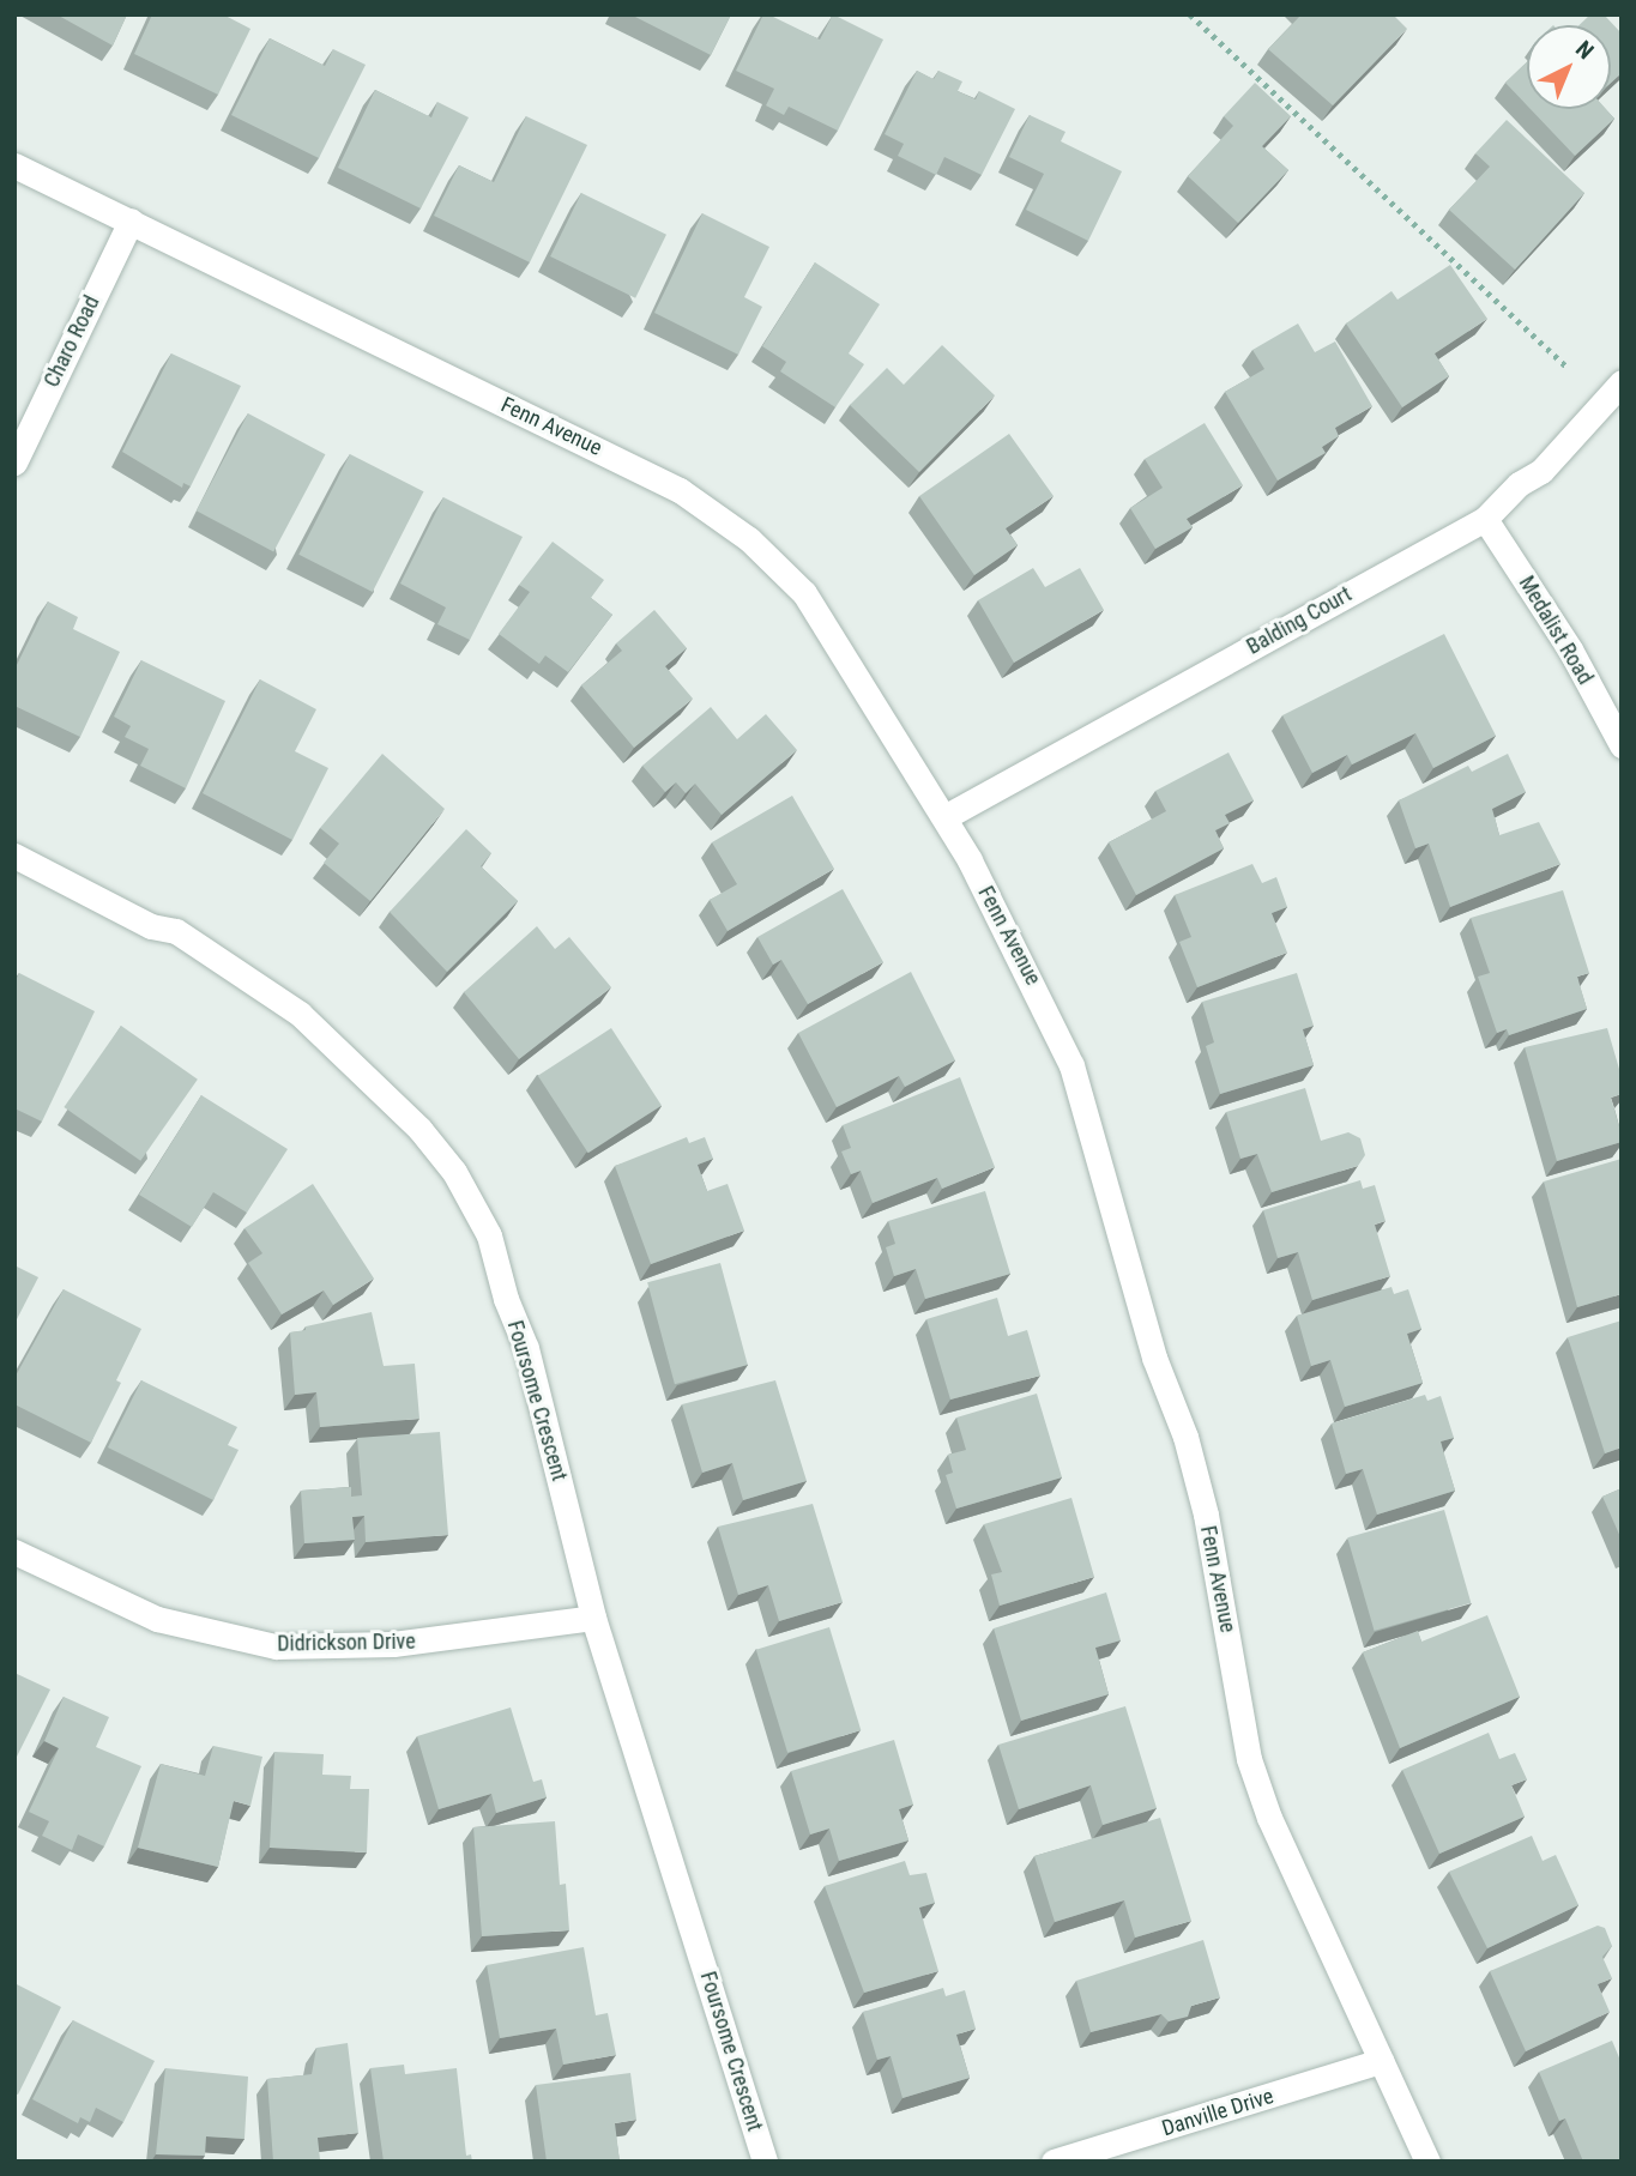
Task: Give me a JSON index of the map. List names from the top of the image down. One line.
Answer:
{"streets":{"street":["Charo Road","Fenn Avenue","Balding Court","Medalist Road","Foursome Crescent","Didrickson Drive","Danville Drive"]},"crossings":[["Charo Road","Fenn Avenue"],["Fenn Avenue","Balding Court"],["Fenn Avenue","Danville Drive"],["Balding Court","Medalist Road"],["Foursome Crescent","Didrickson Drive"]],"north":"top right"}
